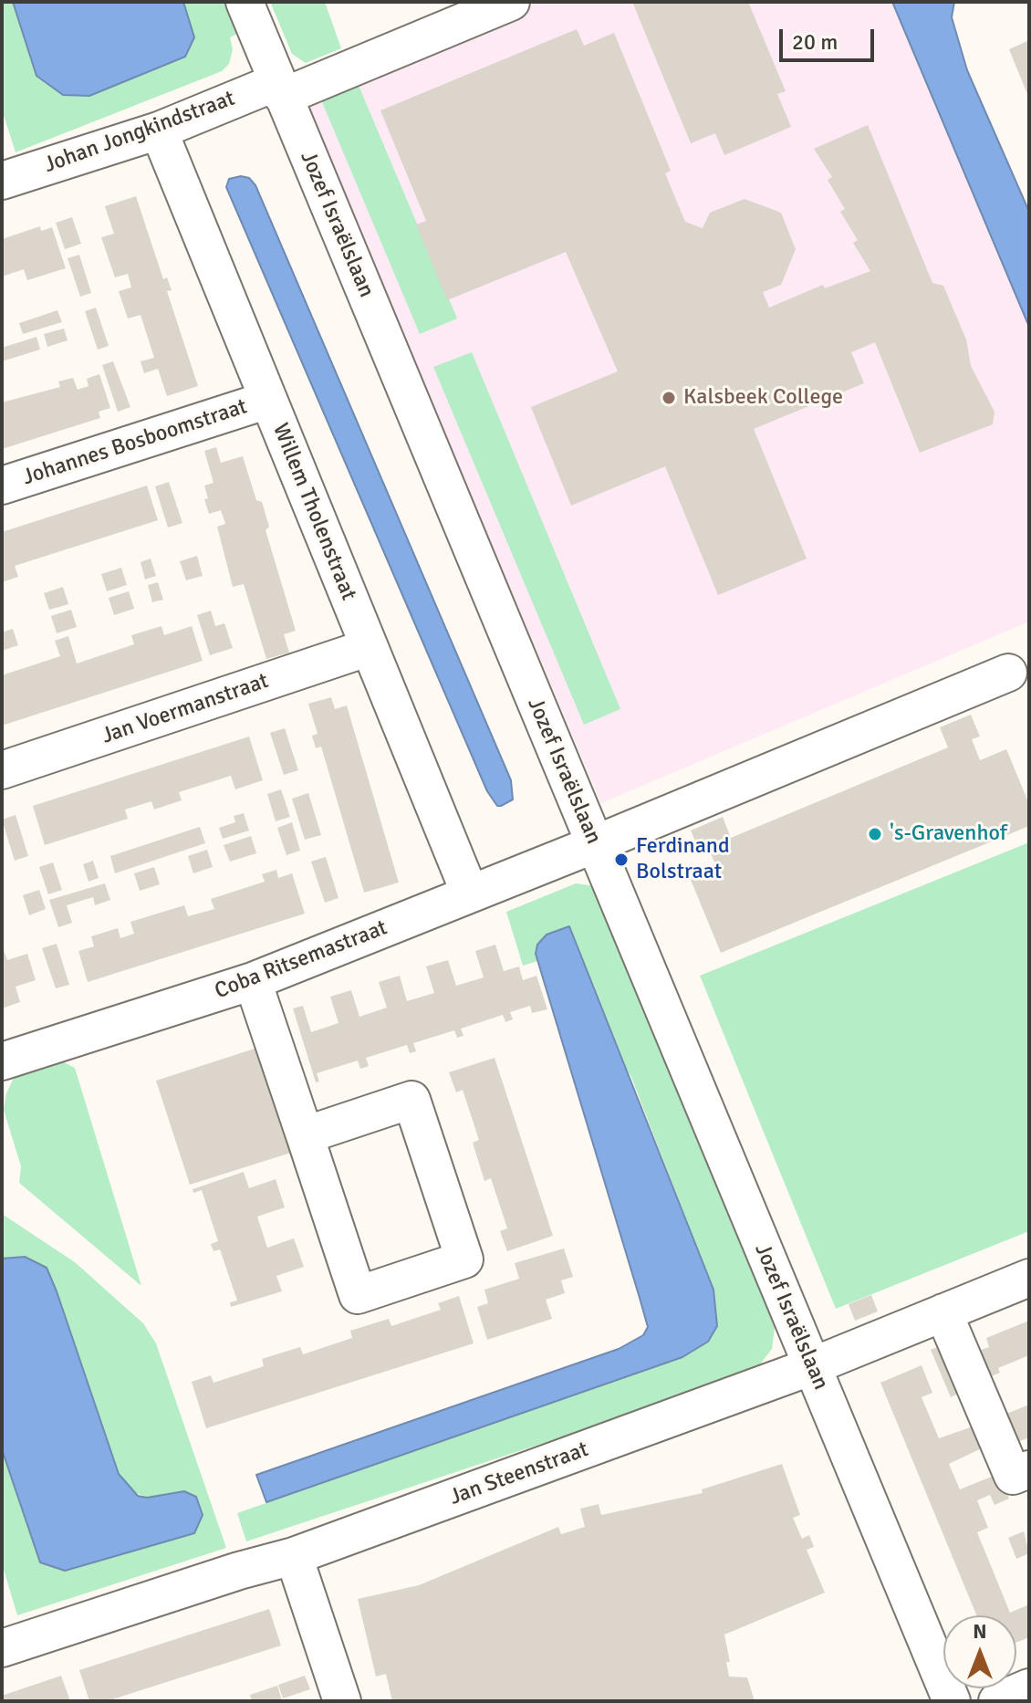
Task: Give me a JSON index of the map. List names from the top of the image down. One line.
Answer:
{"streets":{"street":["Johan Jongkindstraat","Jozef Israëlslaan","Johannes Bosboomstraat","Willem Tholenstraat","Jan Voermanstraat","Coba Ritsemastraat","Jan Steenstraat"]},"crossings":[["Johan Jongkindstraat","Jozef Israëlslaan"],["Johan Jongkindstraat","Willem Tholenstraat"],["Jozef Israëlslaan","Coba Ritsemastraat"],["Jozef Israëlslaan","Jan Steenstraat"],["Johannes Bosboomstraat","Willem Tholenstraat"],["Willem Tholenstraat","Jan Voermanstraat"],["Willem Tholenstraat","Coba Ritsemastraat"]],"places":["Kalsbeek College","'s-Gravenhof","Ferdinand Bolstraat"],"scale_bar":"20 m","north":"top"}
